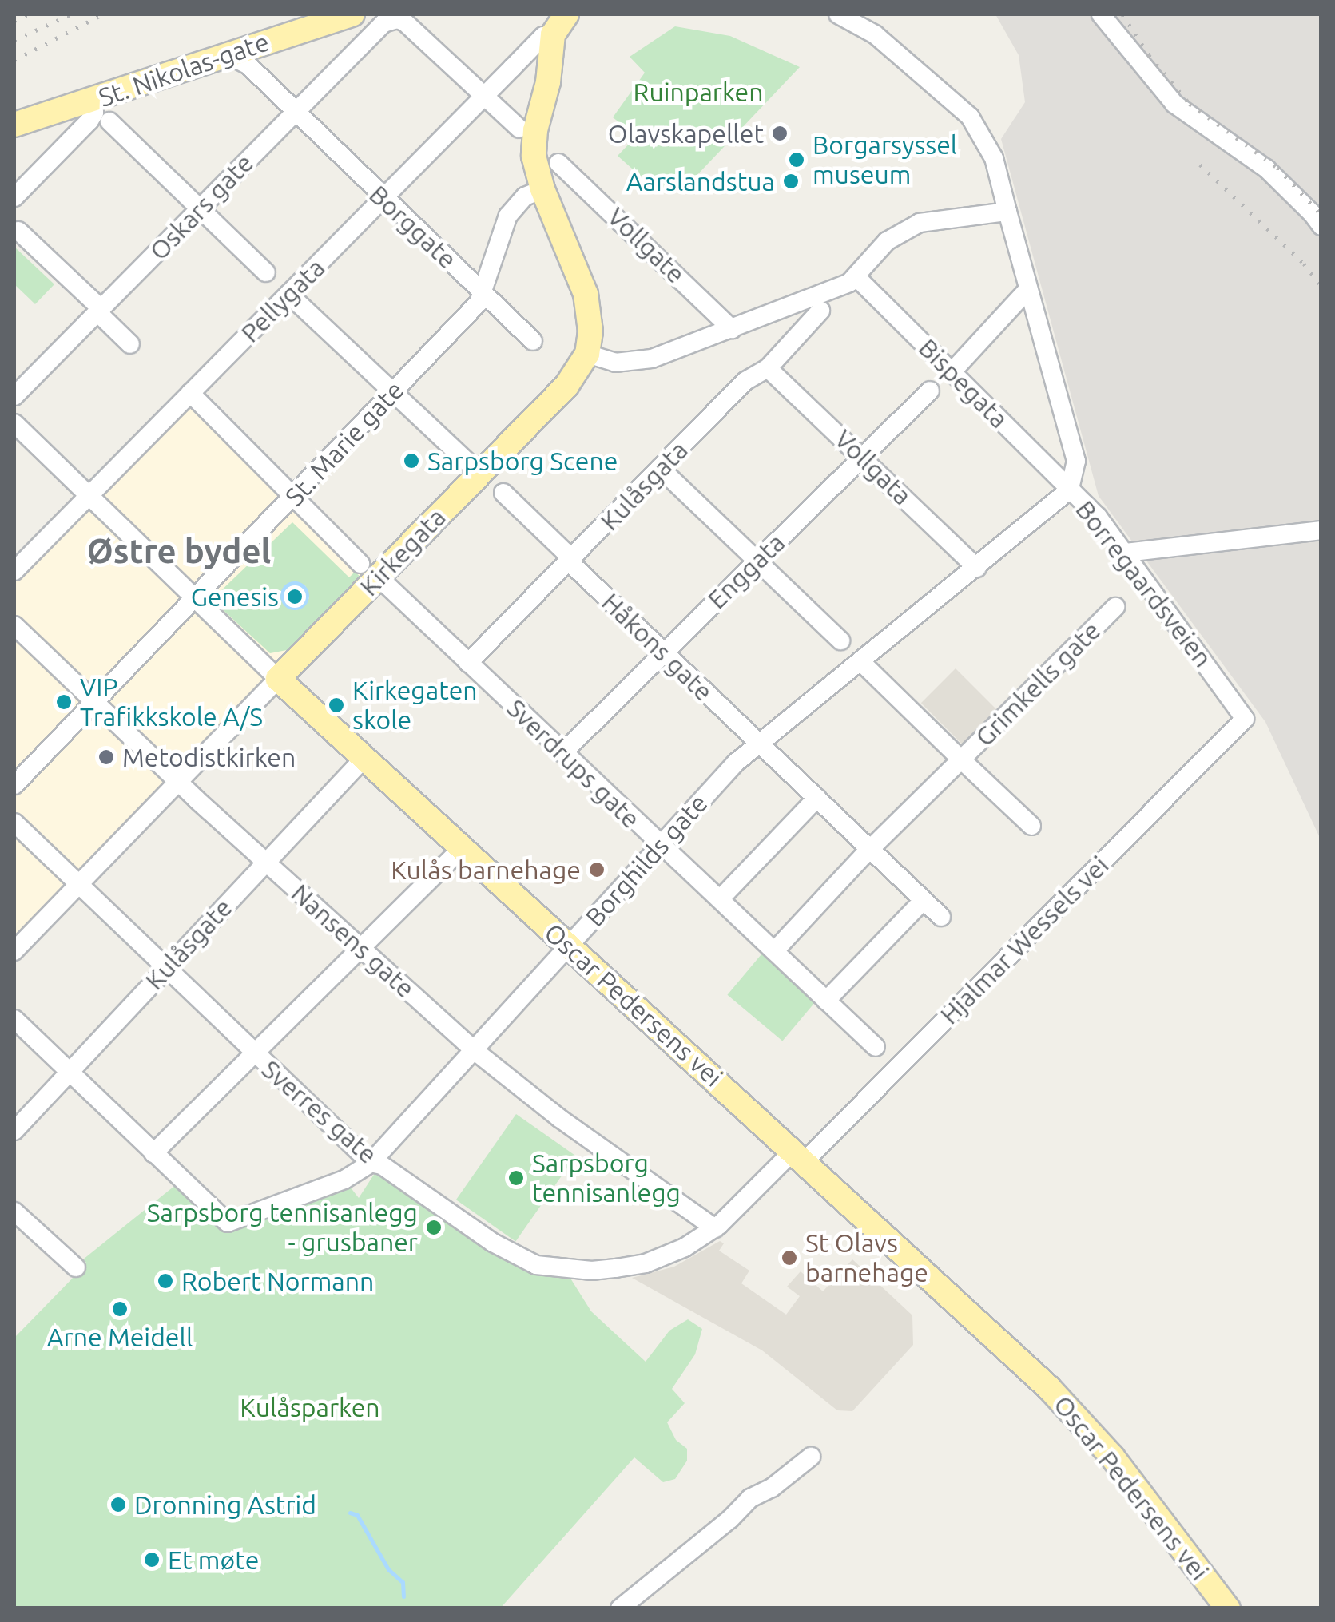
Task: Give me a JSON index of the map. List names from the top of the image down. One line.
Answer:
{"streets":{"main road":["St. Nikolas-gate","Kirkegata","Oscar Pedersens vei"],"street":["Oskars gate","Borggate","Vollgate","Pellygata","Bispegata","St. Marie gate","Vollgata","Kulåsgata","Enggata","Borregaardsveien","Håkons gate","Grimkells gate","Sverdrups gate","Borghilds gate","Hjalmar Wessels vei","Nansens gate","Kulåsgate","Sverres gate"]},"crossings":[["St. Nikolas-gate","Borggate"],["Oskars gate","Borggate"],["Oskars gate","Pellygata"],["Borggate","Pellygata"],["Borggate","St. Marie gate"],["Pellygata","Sverdrups gate"],["Pellygata","Oscar Pedersens vei"],["Bispegata","Borregaardsveien"],["Bispegata","Borghilds gate"],["St. Marie gate","Sverdrups gate"],["St. Marie gate","Nansens gate"],["St. Marie gate","Oscar Pedersens vei"],["Vollgata","Kulåsgata"],["Vollgata","Enggata"],["Vollgata","Borghilds gate"],["Kulåsgata","Håkons gate"],["Kulåsgata","Sverdrups gate"],["Kirkegata","Sverdrups gate"],["Kirkegata","Nansens gate"],["Kirkegata","Oscar Pedersens vei"],["Kirkegata","Sverres gate"],["Enggata","Håkons gate"],["Enggata","Sverdrups gate"],["Borregaardsveien","Borghilds gate"],["Borregaardsveien","Hjalmar Wessels vei"],["Håkons gate","Borghilds gate"],["Sverdrups gate","Borghilds gate"],["Borghilds gate","Nansens gate"],["Borghilds gate","Oscar Pedersens vei"],["Borghilds gate","Sverres gate"],["Hjalmar Wessels vei","Oscar Pedersens vei"],["Hjalmar Wessels vei","Sverres gate"],["Nansens gate","Kulåsgate"],["Nansens gate","Sverres gate"],["Kulåsgate","Oscar Pedersens vei"],["Kulåsgate","Sverres gate"],["Oscar Pedersens vei","Sverres gate"]],"districts":["Østre bydel"],"parks":["Ruinparken","Kulåsparken"],"places":["Olavskapellet","Borgarsyssel museum","Aarslandstua","Sarpsborg Scene","Genesis","VIP Trafikkskole A/S","Kirkegaten skole","Metodistkirken","Kulås barnehage","Sarpsborg tennisanlegg","Sarpsborg tennisanlegg - grusbaner","St Olavs barnehage","Robert Normann","Arne Meidell","Dronning Astrid","Et møte"]}
